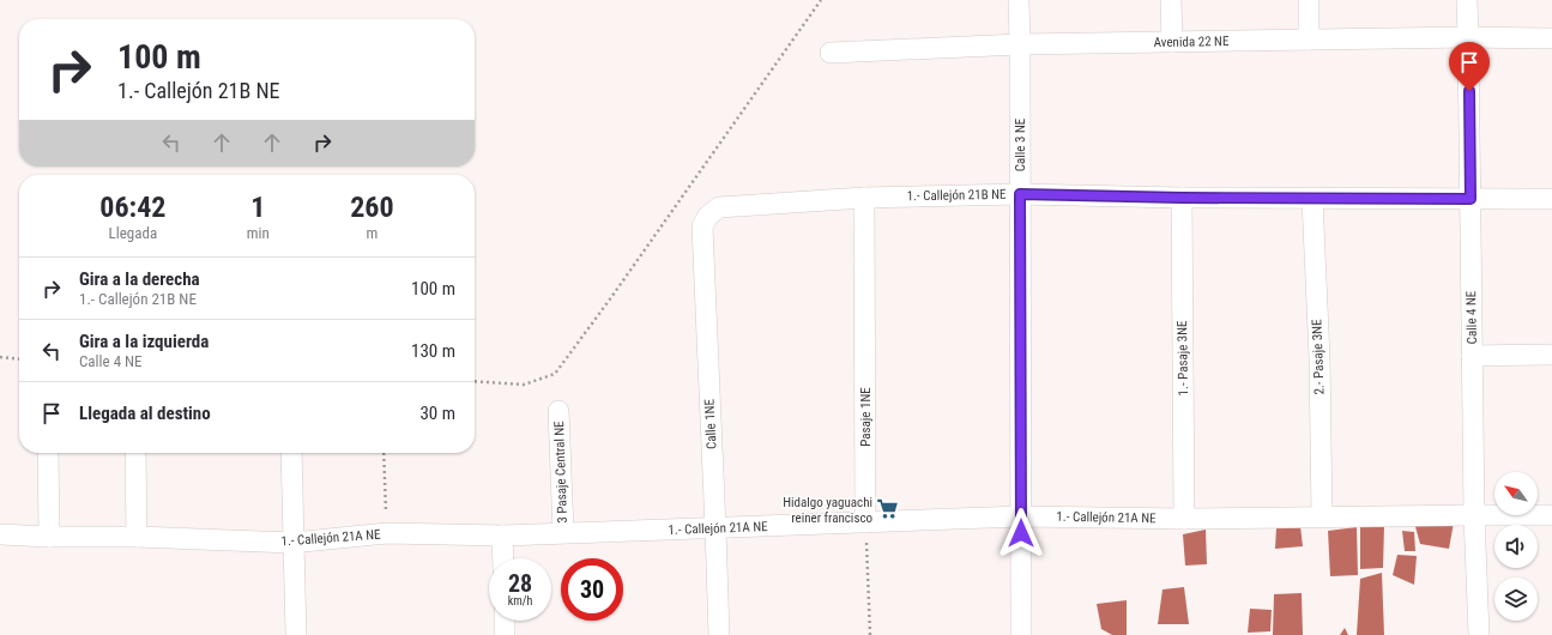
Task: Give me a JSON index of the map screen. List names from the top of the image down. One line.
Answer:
{"streets":{"street":["Avenida 22 NE","Calle 3 NE","1.- Callejón 21B NE","Calle 4 NE","2.- Pasaje 3NE","1.- Pasaje 3NE","Pasaje 1NE","Calle 1NE","3 Pasaje Central NE","1.- Callejón 21A NE"]},"crossings":[["Avenida 22 NE","Calle 3 NE"],["Avenida 22 NE","Calle 4 NE"],["Calle 3 NE","1.- Callejón 21B NE"],["Calle 3 NE","1.- Callejón 21A NE"],["1.- Callejón 21B NE","Calle 4 NE"],["1.- Callejón 21B NE","2.- Pasaje 3NE"],["1.- Callejón 21B NE","1.- Pasaje 3NE"],["1.- Callejón 21B NE","Pasaje 1NE"],["1.- Callejón 21B NE","Calle 1NE"],["Calle 4 NE","1.- Callejón 21A NE"],["2.- Pasaje 3NE","1.- Callejón 21A NE"],["1.- Pasaje 3NE","1.- Callejón 21A NE"],["Pasaje 1NE","1.- Callejón 21A NE"],["Calle 1NE","1.- Callejón 21A NE"],["3 Pasaje Central NE","1.- Callejón 21A NE"]],"places":{"supermarket":["Hidalgo yaguachi reiner francisco"]},"north":"top left","page":{"turn":["100 m","1.- Callejón 21B NE"],"eta":["06:42","Llegada","1","min","260","m"],"list":[{"name":"Gira a la derecha","note":"1.- Callejón 21B NE","value":"100 m"},{"name":"Gira a la izquierda","note":"Calle 4 NE","value":"130 m"},{"name":"Llegada al destino","value":"30 m"}],"speed":"28 km/h","limit":"30"}}
